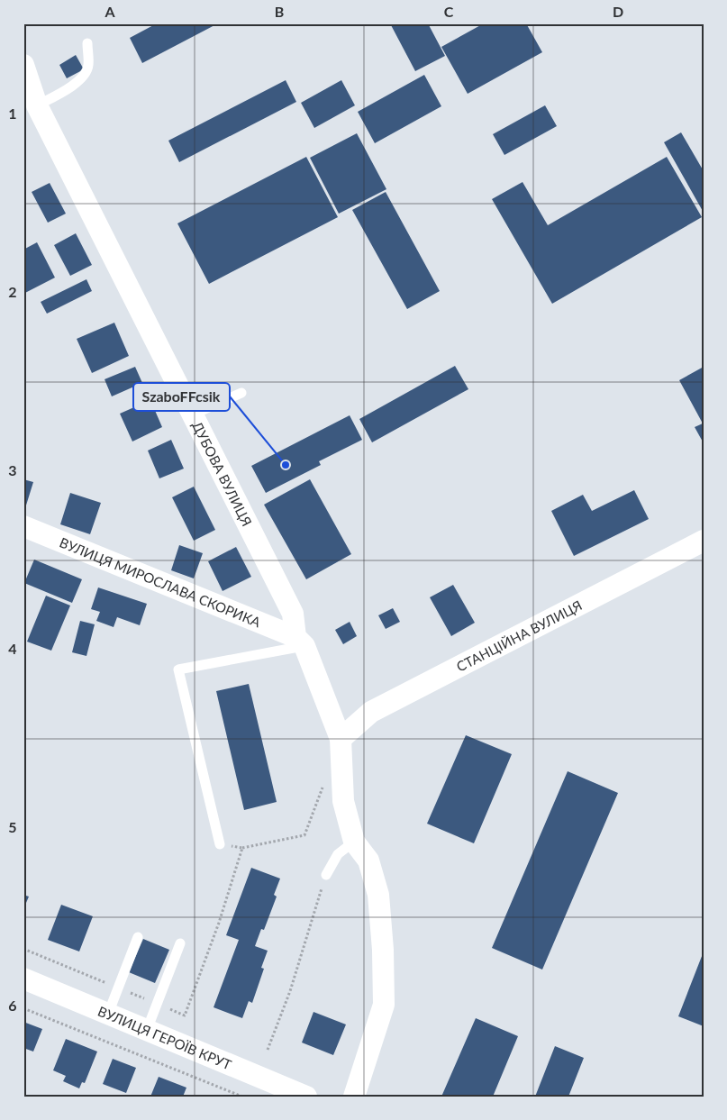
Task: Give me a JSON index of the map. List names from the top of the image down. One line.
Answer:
{"streets":{"street":["ДУБОВА ВУЛИЦЯ","ВУЛИЦЯ МИРОСЛАВА СКОРИКА","СТАНЦІЙНА ВУЛИЦЯ","ВУЛИЦЯ ГЕРОЇВ КРУТ"]},"crossings":[["ДУБОВА ВУЛИЦЯ","ВУЛИЦЯ МИРОСЛАВА СКОРИКА"],["ДУБОВА ВУЛИЦЯ","СТАНЦІЙНА ВУЛИЦЯ"]],"places":["SzaboFFcsik"],"grid":{"columns":["A","B","C","D"],"rows":["1","2","3","4","5","6"]}}
